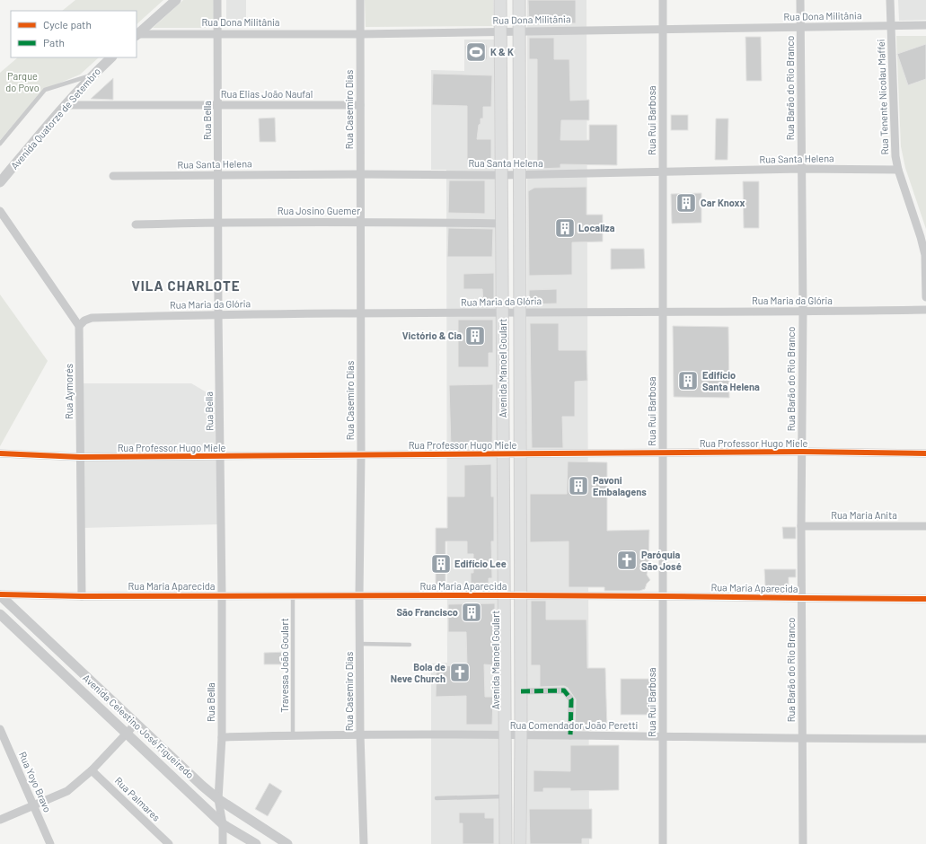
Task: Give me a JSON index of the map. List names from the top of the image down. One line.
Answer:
{"streets":{"main road":["Avenida Manoel Goulart"],"street":["Rua Dona Militânia","Rua Barão do Rio Branco","Rua Elias João Naufal","Rua Tenente Nicolau Maffei","Rua Casemiro Dias","Avenida Quatorze de Setembro","Rua Bella","Rua Rui Barbosa","Rua Santa Helena","Rua Josino Guemer","Rua Maria da Glória","Rua Aymorés","Rua Professor Hugo Miele","Rua Maria Anita","Rua Maria Aparecida","Rua Comendador João Peretti","Avenida Celestino José Figueiredo","Rua Yoyo Bravo","Rua Palmares"],"lane":["Travessa João Goulart"]},"crossings":[["Rua Dona Militânia","Rua Barão do Rio Branco"],["Rua Dona Militânia","Rua Tenente Nicolau Maffei"],["Rua Dona Militânia","Rua Casemiro Dias"],["Rua Dona Militânia","Rua Bella"],["Rua Dona Militânia","Rua Rui Barbosa"],["Rua Dona Militânia","Avenida Manoel Goulart"],["Rua Barão do Rio Branco","Rua Santa Helena"],["Rua Barão do Rio Branco","Rua Maria da Glória"],["Rua Barão do Rio Branco","Rua Professor Hugo Miele"],["Rua Barão do Rio Branco","Rua Maria Anita"],["Rua Barão do Rio Branco","Rua Maria Aparecida"],["Rua Barão do Rio Branco","Rua Comendador João Peretti"],["Rua Elias João Naufal","Rua Casemiro Dias"],["Rua Elias João Naufal","Avenida Quatorze de Setembro"],["Rua Elias João Naufal","Rua Bella"],["Rua Tenente Nicolau Maffei","Rua Santa Helena"],["Rua Casemiro Dias","Rua Santa Helena"],["Rua Casemiro Dias","Rua Josino Guemer"],["Rua Casemiro Dias","Rua Maria da Glória"],["Rua Casemiro Dias","Rua Professor Hugo Miele"],["Rua Casemiro Dias","Rua Maria Aparecida"],["Rua Casemiro Dias","Rua Comendador João Peretti"],["Rua Bella","Rua Santa Helena"],["Rua Bella","Rua Josino Guemer"],["Rua Bella","Rua Maria da Glória"],["Rua Bella","Rua Professor Hugo Miele"],["Rua Bella","Rua Maria Aparecida"],["Rua Bella","Rua Comendador João Peretti"],["Rua Bella","Avenida Celestino José Figueiredo"],["Rua Rui Barbosa","Rua Santa Helena"],["Rua Rui Barbosa","Rua Maria da Glória"],["Rua Rui Barbosa","Rua Professor Hugo Miele"],["Rua Rui Barbosa","Rua Maria Aparecida"],["Rua Rui Barbosa","Rua Comendador João Peretti"],["Rua Santa Helena","Avenida Manoel Goulart"],["Rua Josino Guemer","Avenida Manoel Goulart"],["Rua Maria da Glória","Avenida Manoel Goulart"],["Rua Maria da Glória","Rua Aymorés"],["Avenida Manoel Goulart","Rua Professor Hugo Miele"],["Avenida Manoel Goulart","Rua Maria Aparecida"],["Avenida Manoel Goulart","Rua Comendador João Peretti"],["Rua Aymorés","Rua Professor Hugo Miele"],["Rua Aymorés","Rua Maria Aparecida"],["Rua Maria Aparecida","Travessa João Goulart"],["Rua Maria Aparecida","Avenida Celestino José Figueiredo"],["Travessa João Goulart","Rua Comendador João Peretti"]],"districts":["VILA CHARLOTE"],"parks":["Parque do Povo"],"places":{"sports":["K & K"],"building":["Car Knoxx","Localiza","Victório & Cia","Edifício Santa Helena","Pavoni Embalagens","Edifício Lee","São Francisco"],"church":["Paróquia São José","Bola de Neve Church"]},"legend":["Cycle path","Path"]}
